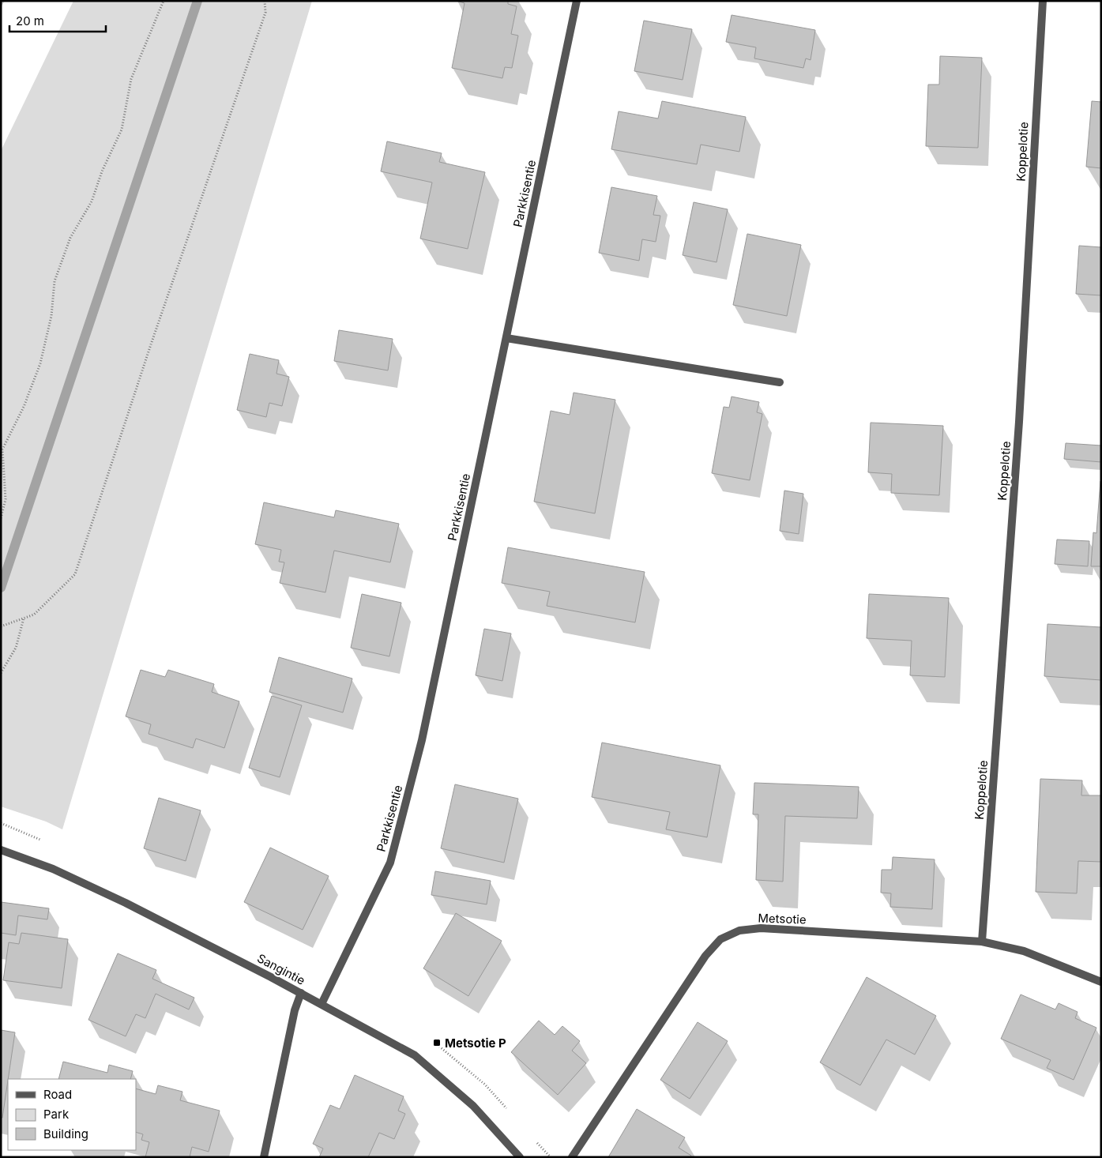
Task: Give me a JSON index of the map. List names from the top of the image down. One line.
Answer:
{"streets":{"street":["Koppelotie","Parkkisentie","Metsotie","Sangintie"]},"crossings":[["Koppelotie","Metsotie"],["Parkkisentie","Sangintie"]],"places":{"transit":["Metsotie P"]},"legend":["Road","Park","Building"],"scale_bar":"20 m"}
